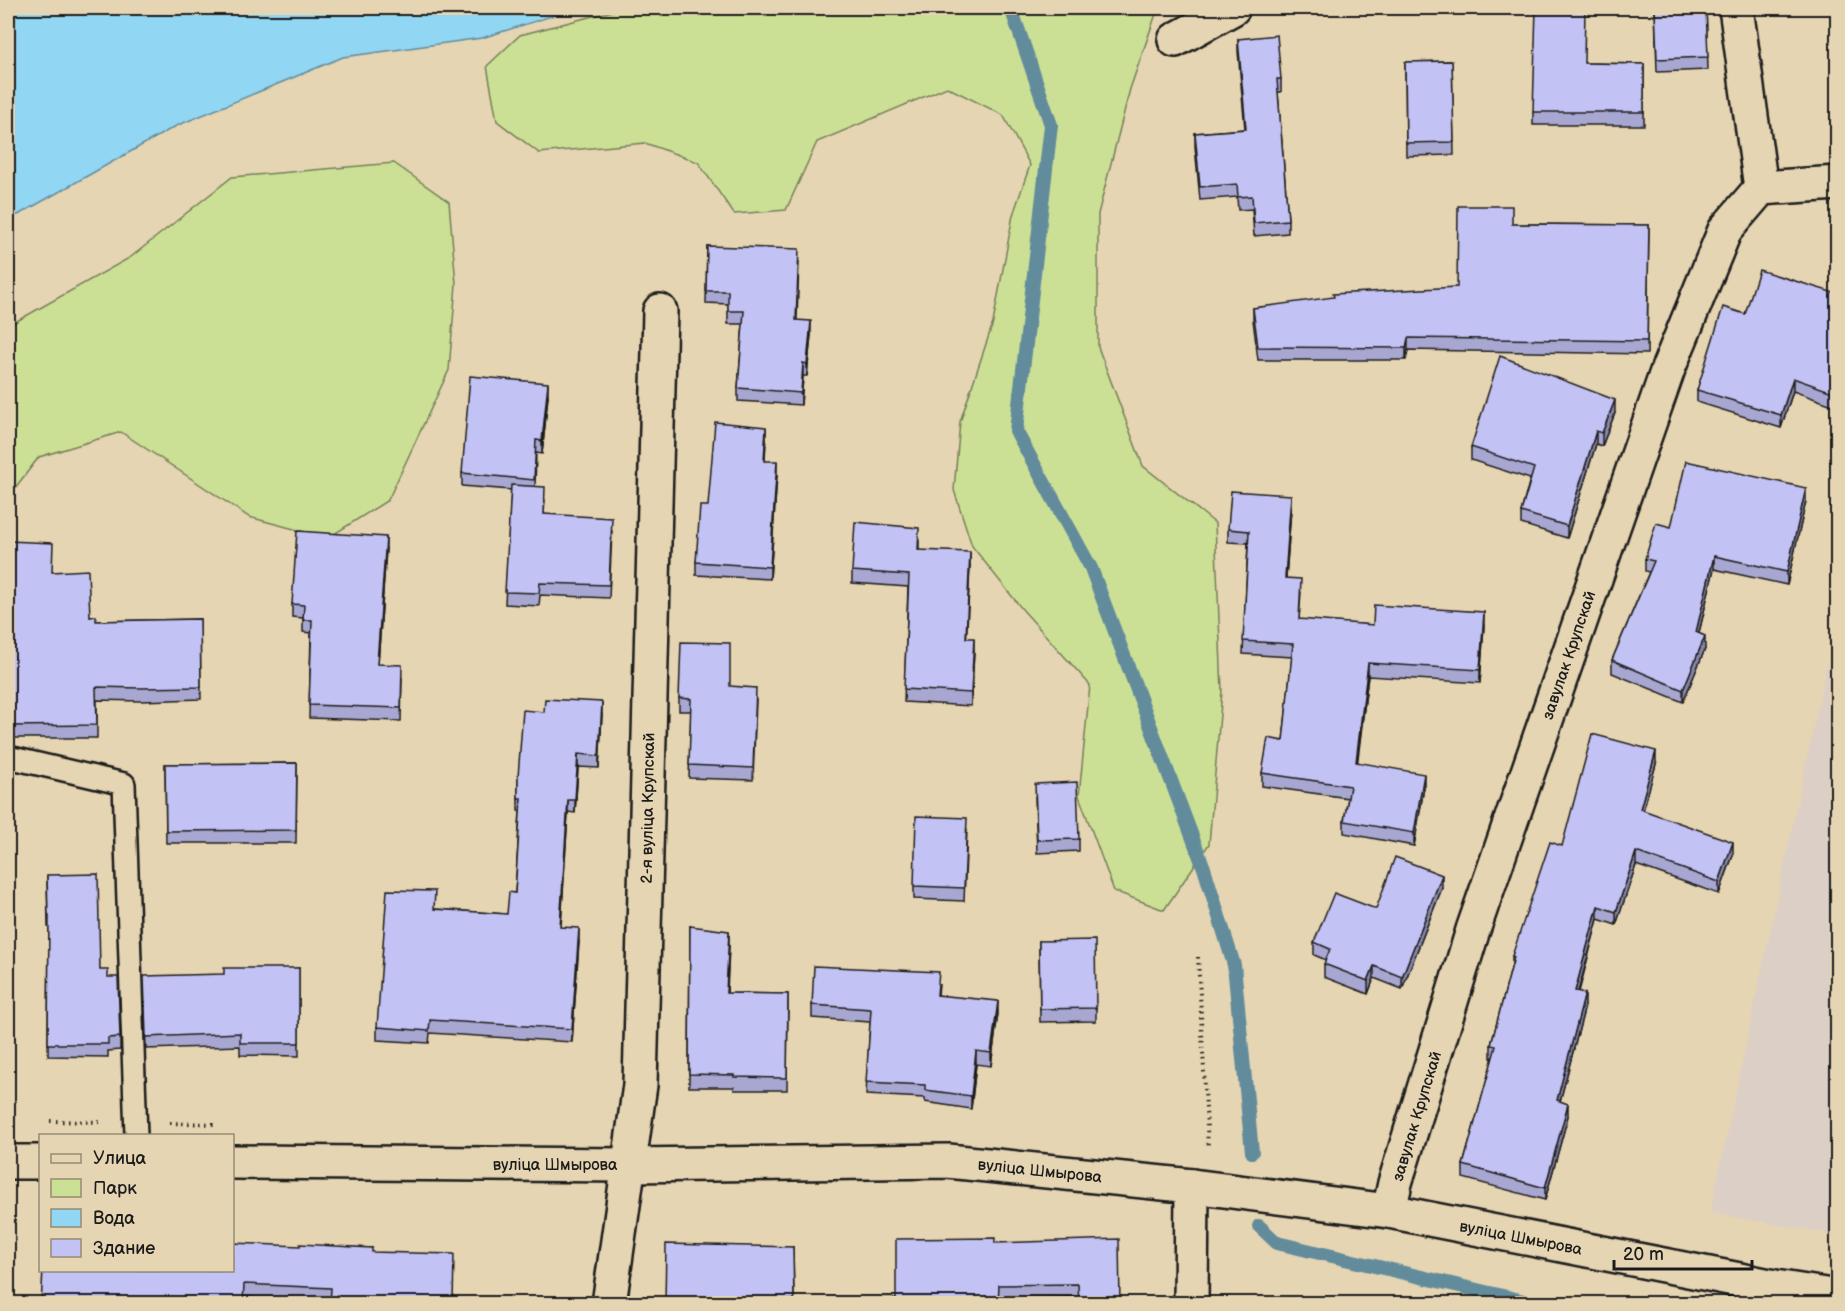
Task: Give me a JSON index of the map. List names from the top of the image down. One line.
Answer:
{"streets":{"street":["завулак Крупскай","2-я вуліца Крупскай","вуліца Шмырова"]},"crossings":[["завулак Крупскай","вуліца Шмырова"],["2-я вуліца Крупскай","вуліца Шмырова"]],"legend":["Улица","Парк","Вода","Здание"],"scale_bar":"20 m"}
